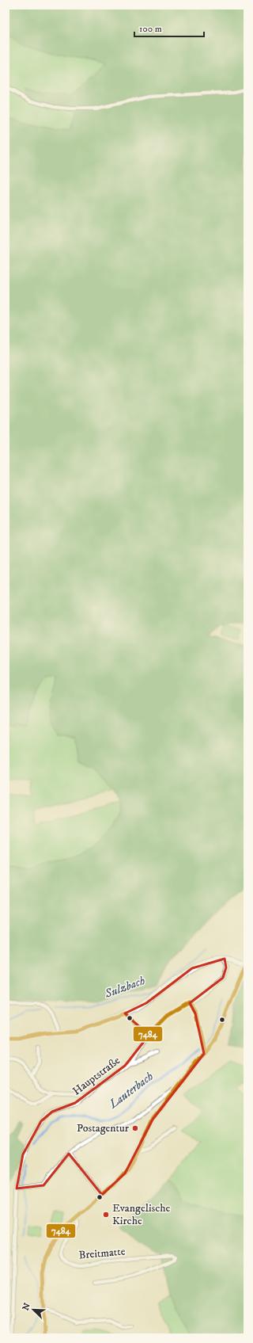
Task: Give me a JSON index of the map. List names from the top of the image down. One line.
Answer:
{"streets":{"street":["Hauptstraße","Breitmatte"]},"water":["Sulzbach","Lauterbach"],"places":["Postagentur","Evangelische Kirche"],"lines":["transit line 7484"],"scale_bar":"100 m","north":"top left"}
